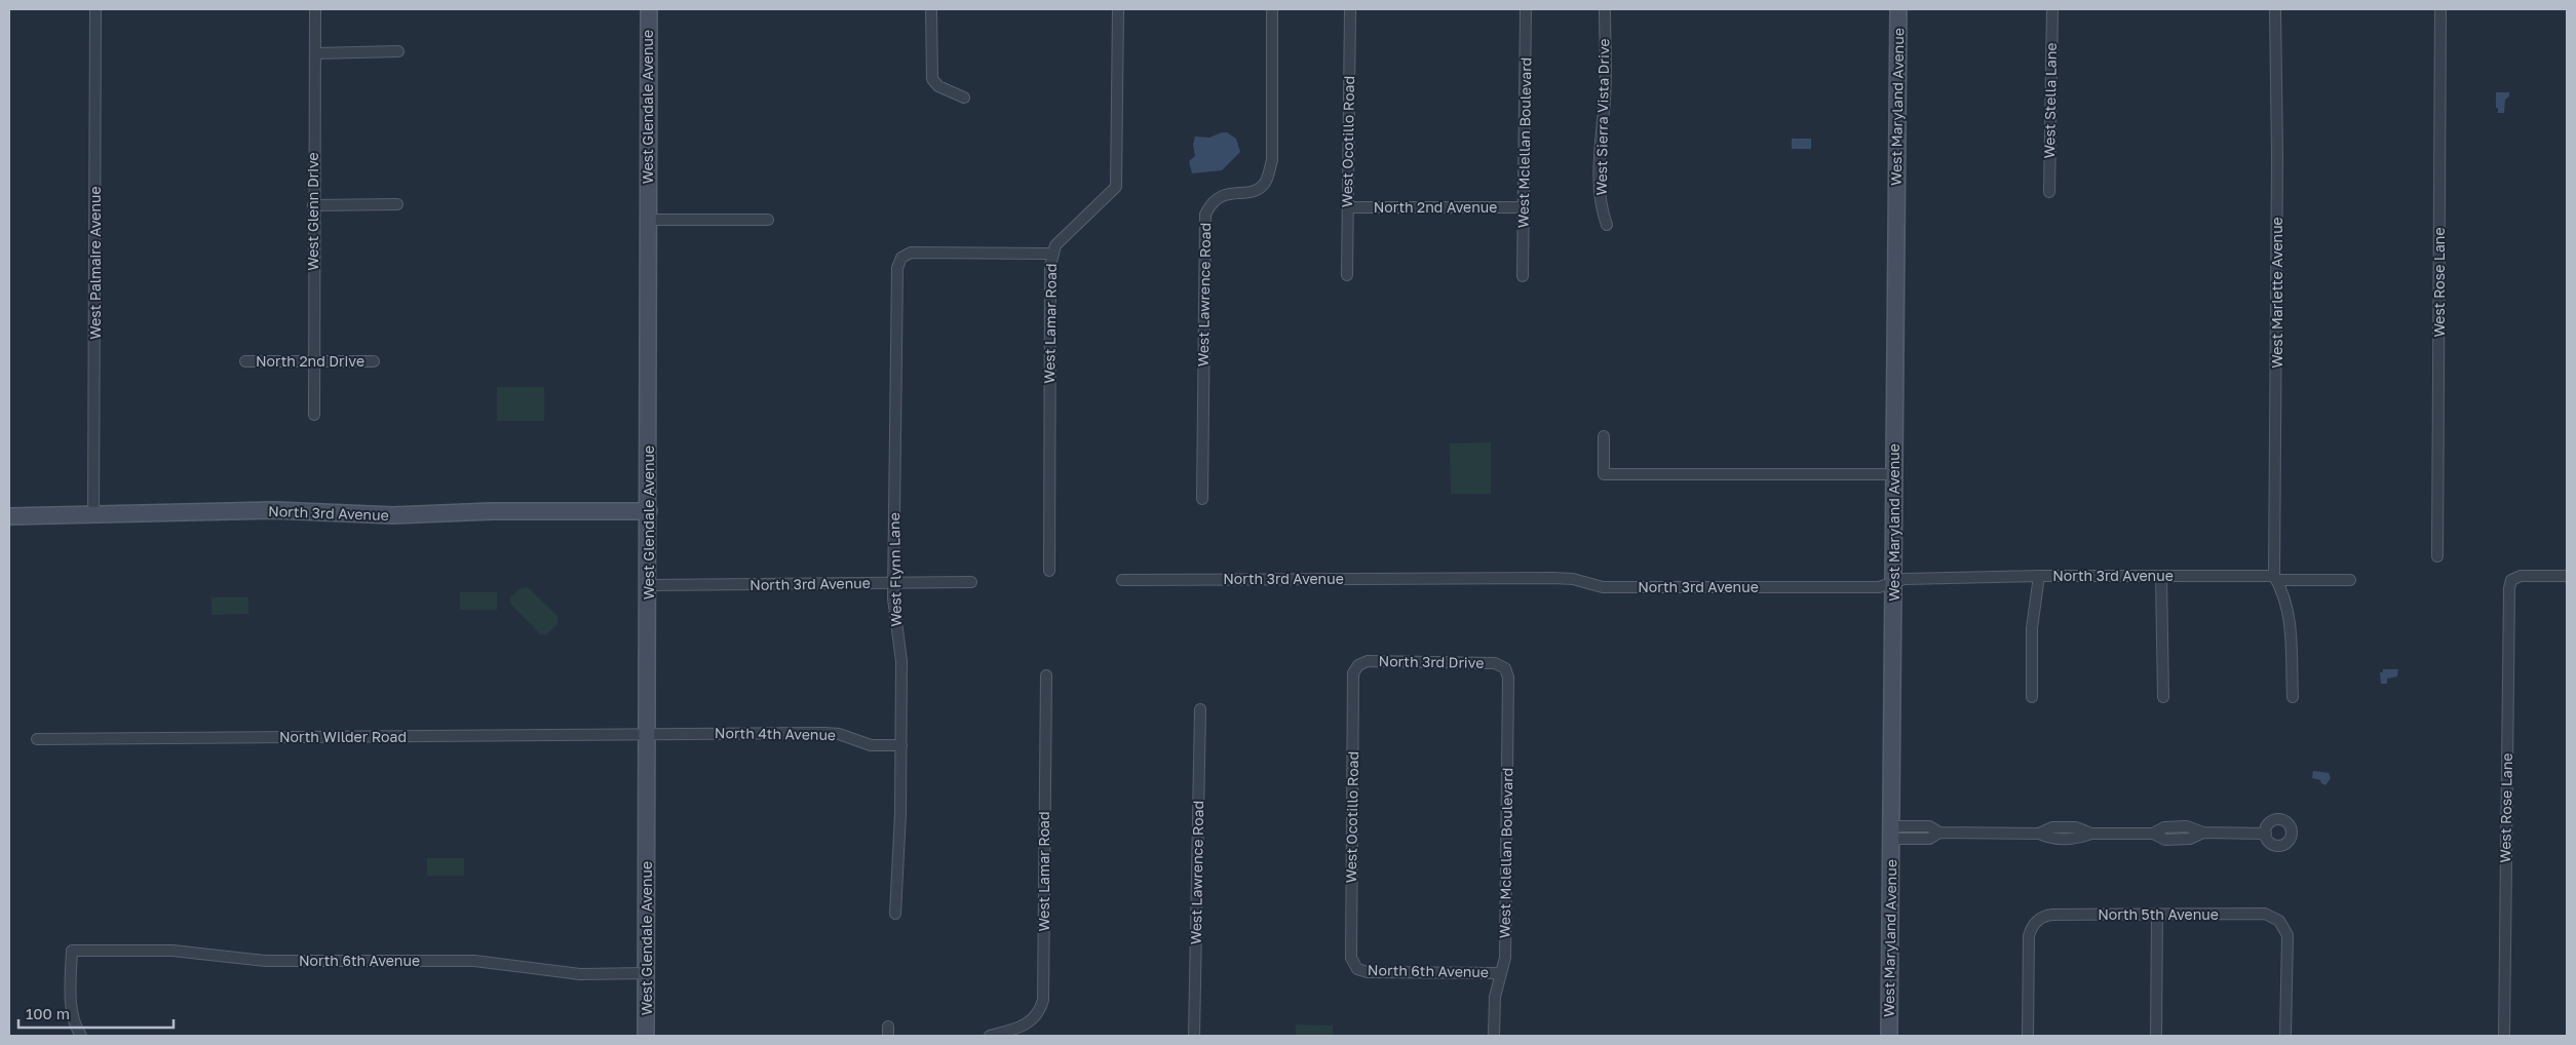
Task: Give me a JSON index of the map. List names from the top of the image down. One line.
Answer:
{"streets":{"street":["West Stella Lane","West Glendale Avenue","West Maryland Avenue","West Sierra Vista Drive","West Ocotillo Road","West Mclellan Boulevard","North 2nd Avenue","West Glenn Drive","West Palmaire Avenue","West Rose Lane","West Marlette Avenue","West Lawrence Road","West Lamar Road","North 2nd Drive","North 3rd Avenue","West Flynn Lane","North 3rd Drive","North 4th Avenue","North Wilder Road","North 5th Avenue","North 6th Avenue"]},"crossings":[["West Glendale Avenue","North 3rd Avenue"],["West Glendale Avenue","North 4th Avenue"],["West Glendale Avenue","North Wilder Road"],["West Glendale Avenue","North 6th Avenue"],["West Maryland Avenue","North 3rd Avenue"],["West Ocotillo Road","North 2nd Avenue"],["West Ocotillo Road","North 3rd Drive"],["West Ocotillo Road","North 6th Avenue"],["West Mclellan Boulevard","North 2nd Avenue"],["West Mclellan Boulevard","North 3rd Drive"],["West Mclellan Boulevard","North 6th Avenue"],["West Glenn Drive","North 2nd Drive"],["West Palmaire Avenue","North 3rd Avenue"],["West Marlette Avenue","North 3rd Avenue"],["West Lamar Road","West Flynn Lane"],["North 3rd Avenue","West Flynn Lane"],["West Flynn Lane","North 4th Avenue"],["North 4th Avenue","North Wilder Road"]],"scale_bar":"100 m"}
